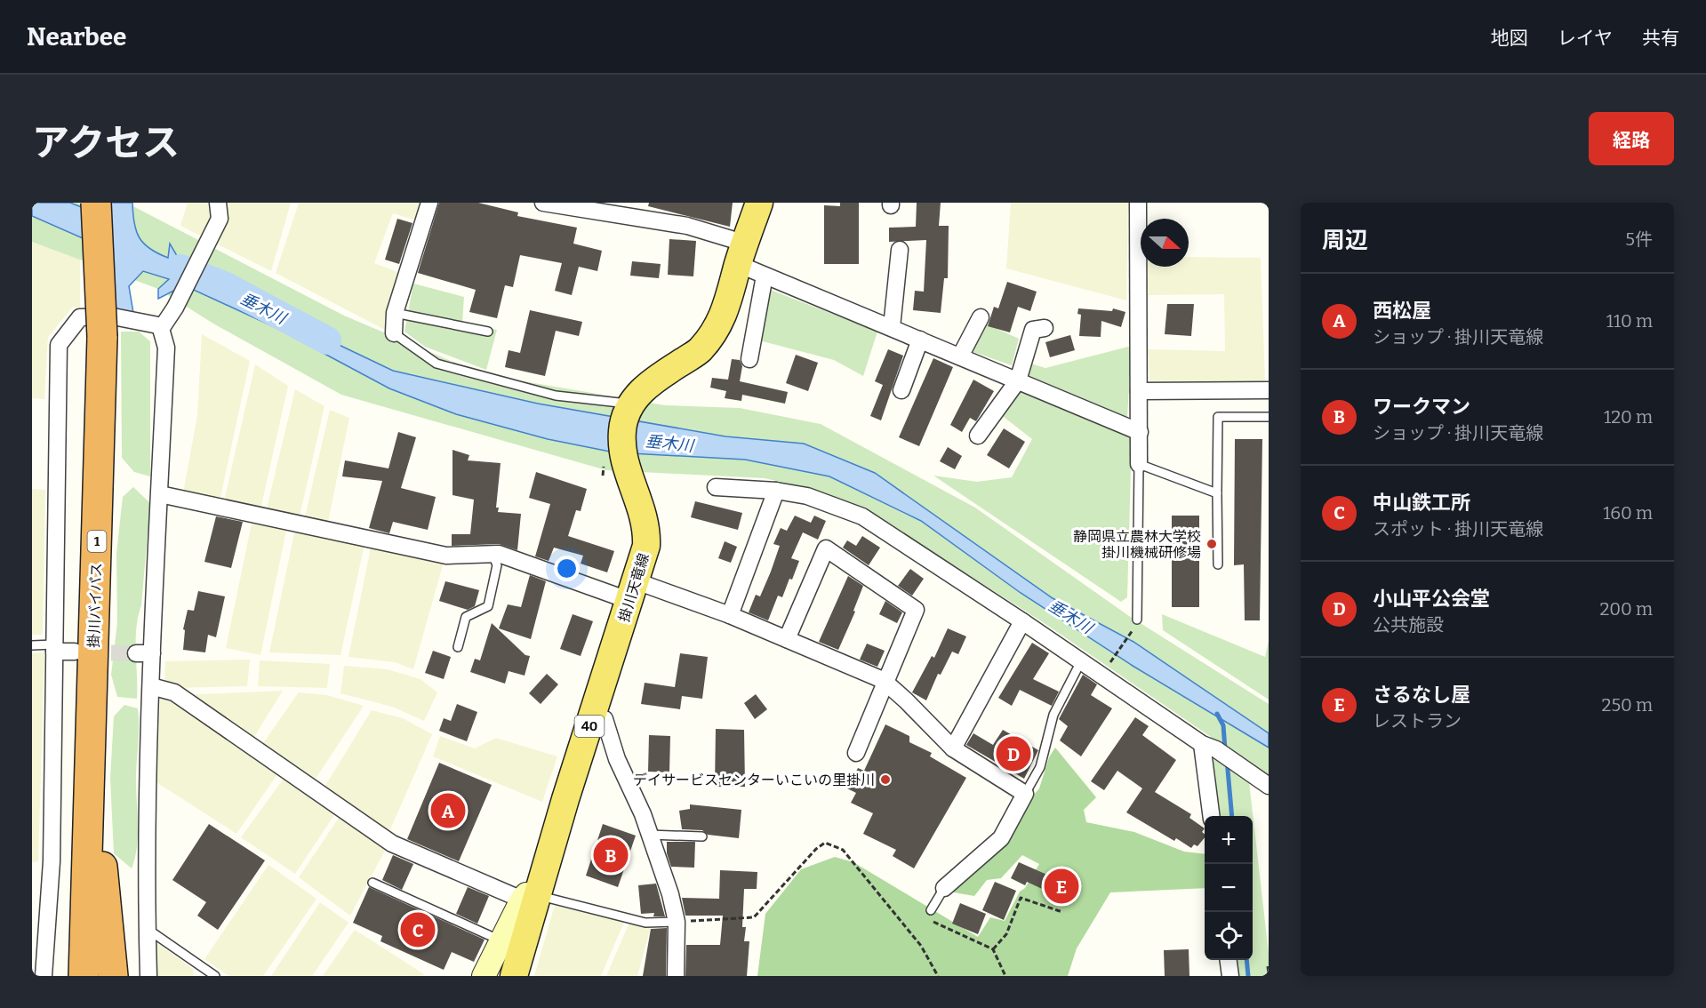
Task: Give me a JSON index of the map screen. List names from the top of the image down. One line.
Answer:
{"streets":{"highway":["1","掛川バイパス"],"main road":["掛川天竜線","40"]},"water":["垂木川"],"places":["静岡県立農林大学校 掛川機械研修場","デイサービスセンターいこいの里掛川"],"north":"right","page":{"header":"Nearbee","nav":["地図","レイヤ","共有"],"title":"アクセス","buttons":"経路","heading":["周辺","5件"],"list":[{"mark":"A","name":"西松屋","note":"ショップ · 掛川天竜線","value":"110 m"},{"mark":"B","name":"ワークマン","note":"ショップ · 掛川天竜線","value":"120 m"},{"mark":"C","name":"中山鉄工所","note":"スポット · 掛川天竜線","value":"160 m"},{"mark":"D","name":"小山平公会堂","note":"公共施設","value":"200 m"},{"mark":"E","name":"さるなし屋","note":"レストラン","value":"250 m"}],"pins":["D","A","B","E","C"],"map_buttons":["+","−"]}}
